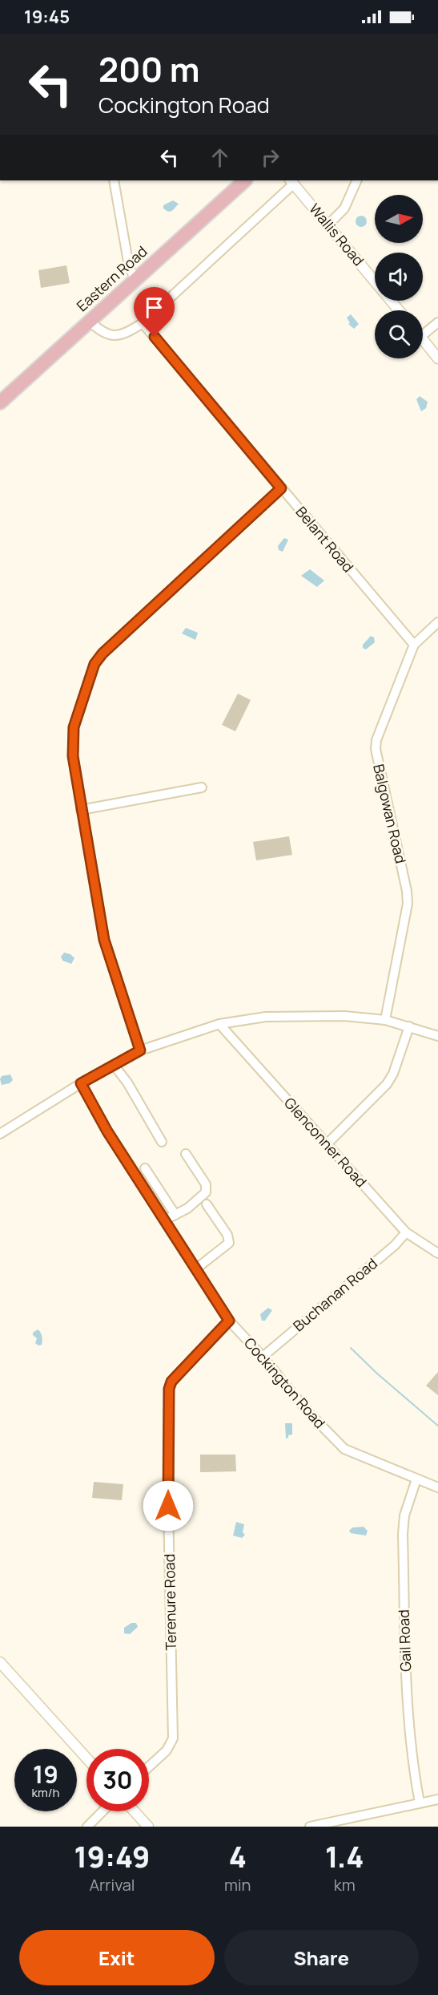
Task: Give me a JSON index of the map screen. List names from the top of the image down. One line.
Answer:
{"streets":{"main road":["Eastern Road"],"street":["Wallis Road","Belant Road","Balgowan Road","Glenconner Road","Buchanan Road","Cockington Road","Terenure Road","Gail Road"]},"crossings":[["Belant Road","Balgowan Road"],["Glenconner Road","Buchanan Road"],["Buchanan Road","Cockington Road"],["Cockington Road","Terenure Road"],["Cockington Road","Gail Road"]],"north":"right","page":{"status":"19:45","turn":["200 m","Cockington Road"],"speed":"19 km/h","limit":"30","eta":["19:49","Arrival","4","min","1.4","km"],"buttons":["Exit","Share"]}}
